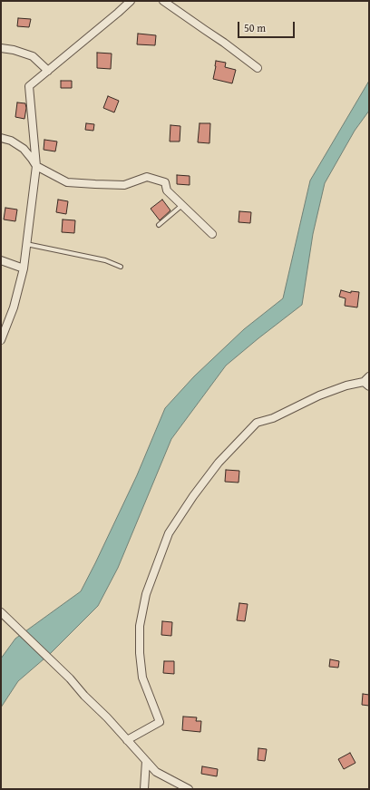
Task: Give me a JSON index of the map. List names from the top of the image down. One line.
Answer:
{"scale_bar":"50 m"}
